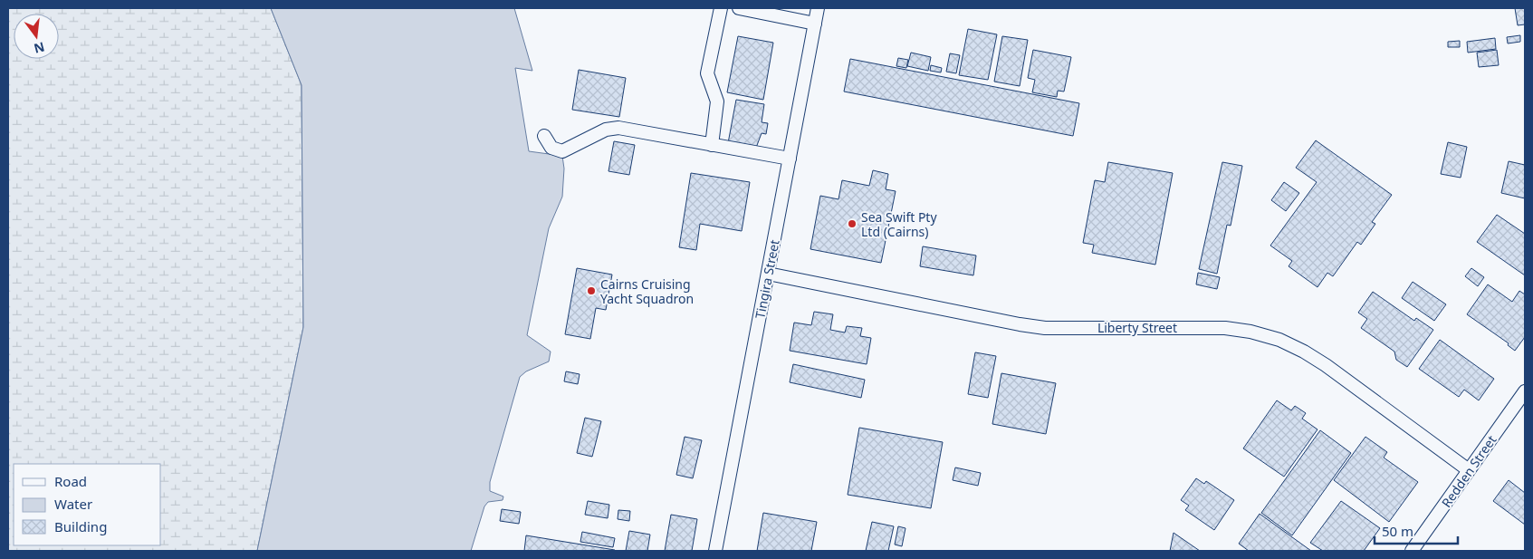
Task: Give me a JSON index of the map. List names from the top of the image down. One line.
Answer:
{"streets":{"street":["Tingira Street","Liberty Street","Redden Street"]},"crossings":[["Tingira Street","Liberty Street"],["Liberty Street","Redden Street"]],"places":["Sea Swift Pty Ltd (Cairns)","Cairns Cruising Yacht Squadron"],"legend":["Road","Water","Building"],"scale_bar":"50 m","north":"bottom"}
